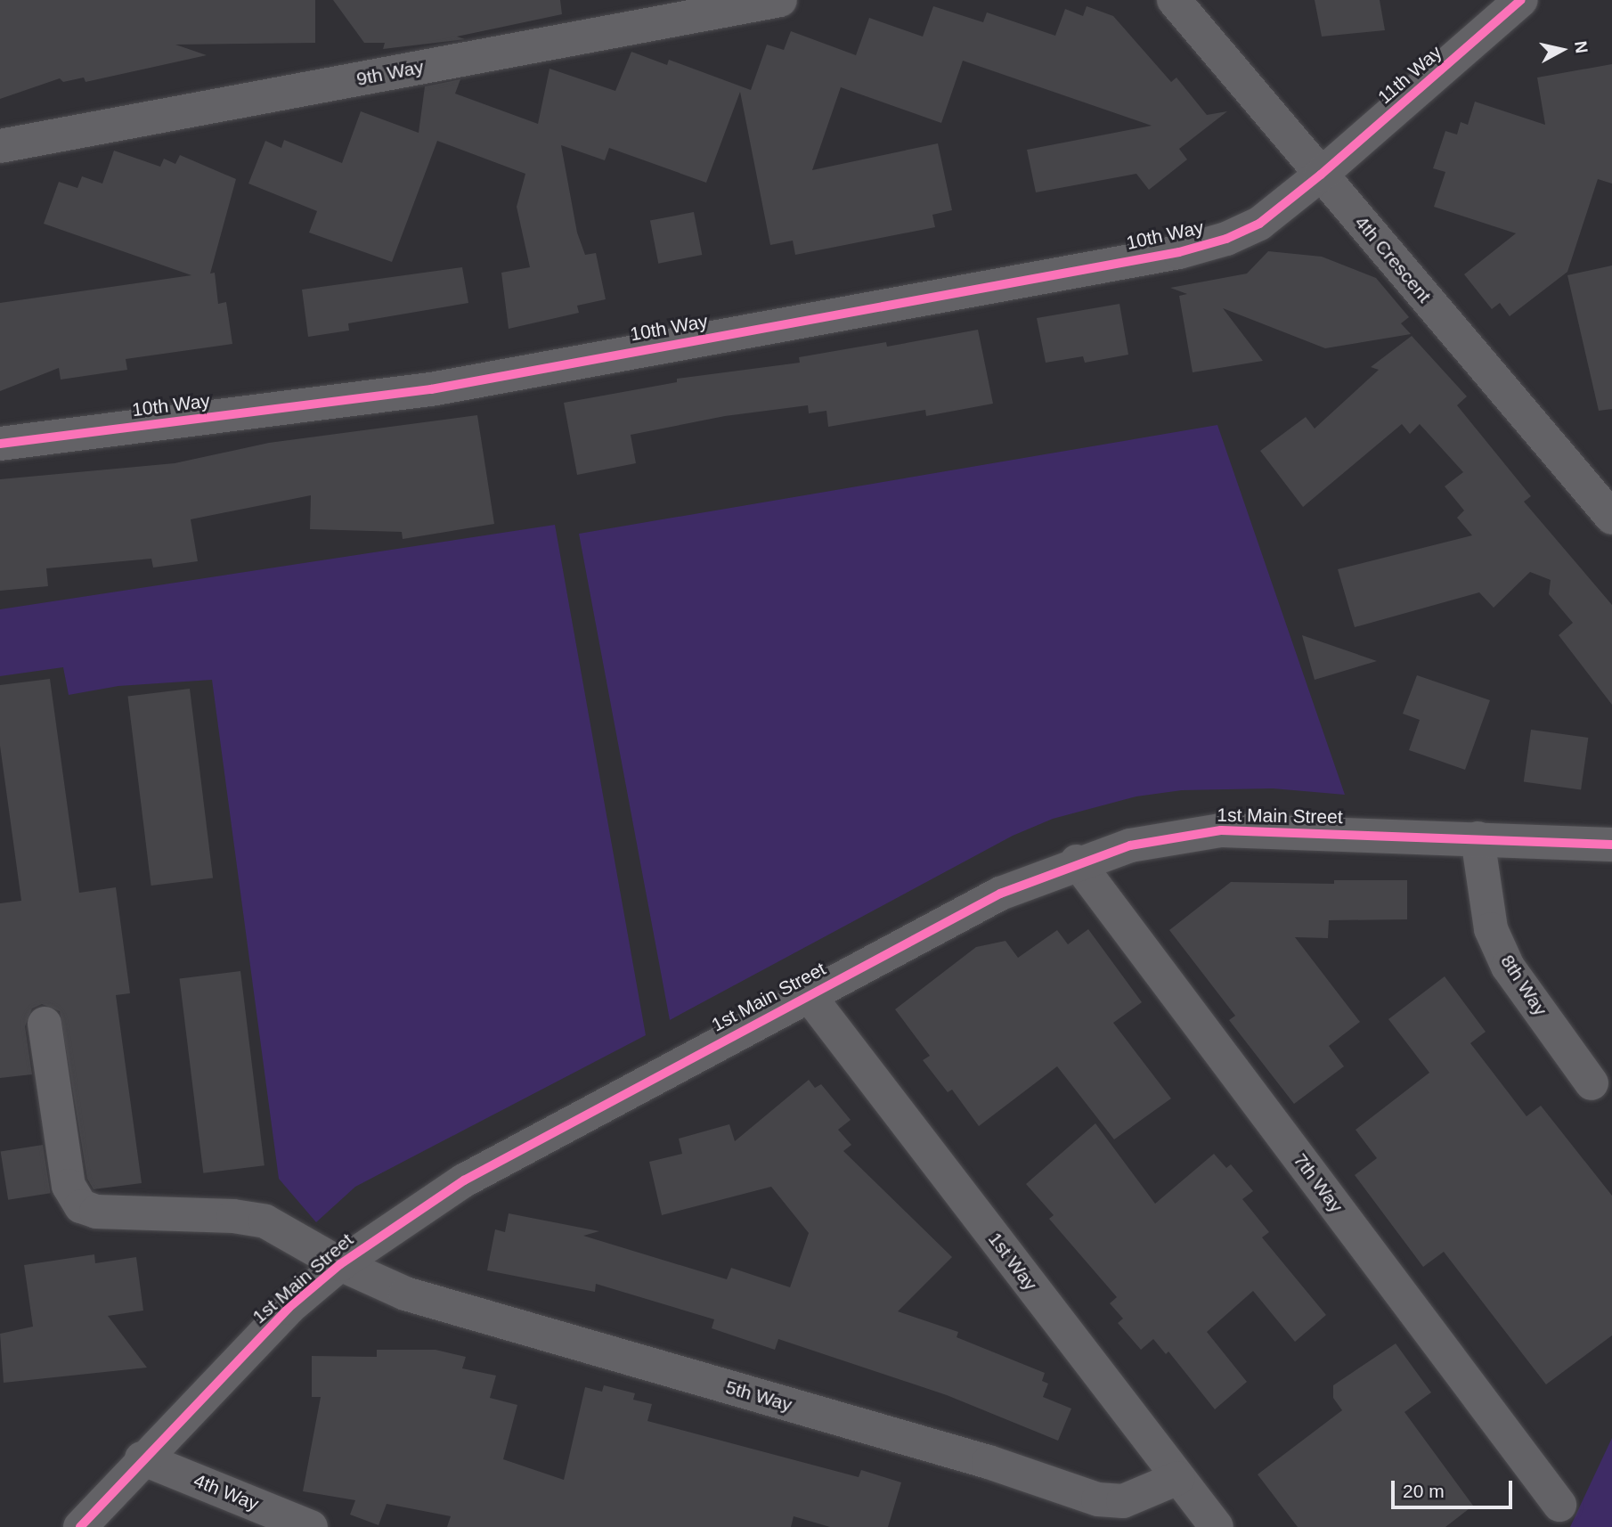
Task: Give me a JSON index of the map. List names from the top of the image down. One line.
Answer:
{"streets":{"street":["9th Way","11th Way","10th Way","4th Crescent","1st Main Street","8th Way","7th Way","1st Way","5th Way","4th Way"]},"crossings":[["11th Way","10th Way"],["11th Way","4th Crescent"],["10th Way","4th Crescent"],["1st Main Street","8th Way"],["1st Main Street","7th Way"],["1st Main Street","1st Way"],["1st Main Street","5th Way"],["1st Main Street","4th Way"],["1st Way","5th Way"]],"scale_bar":"20 m","north":"right"}
